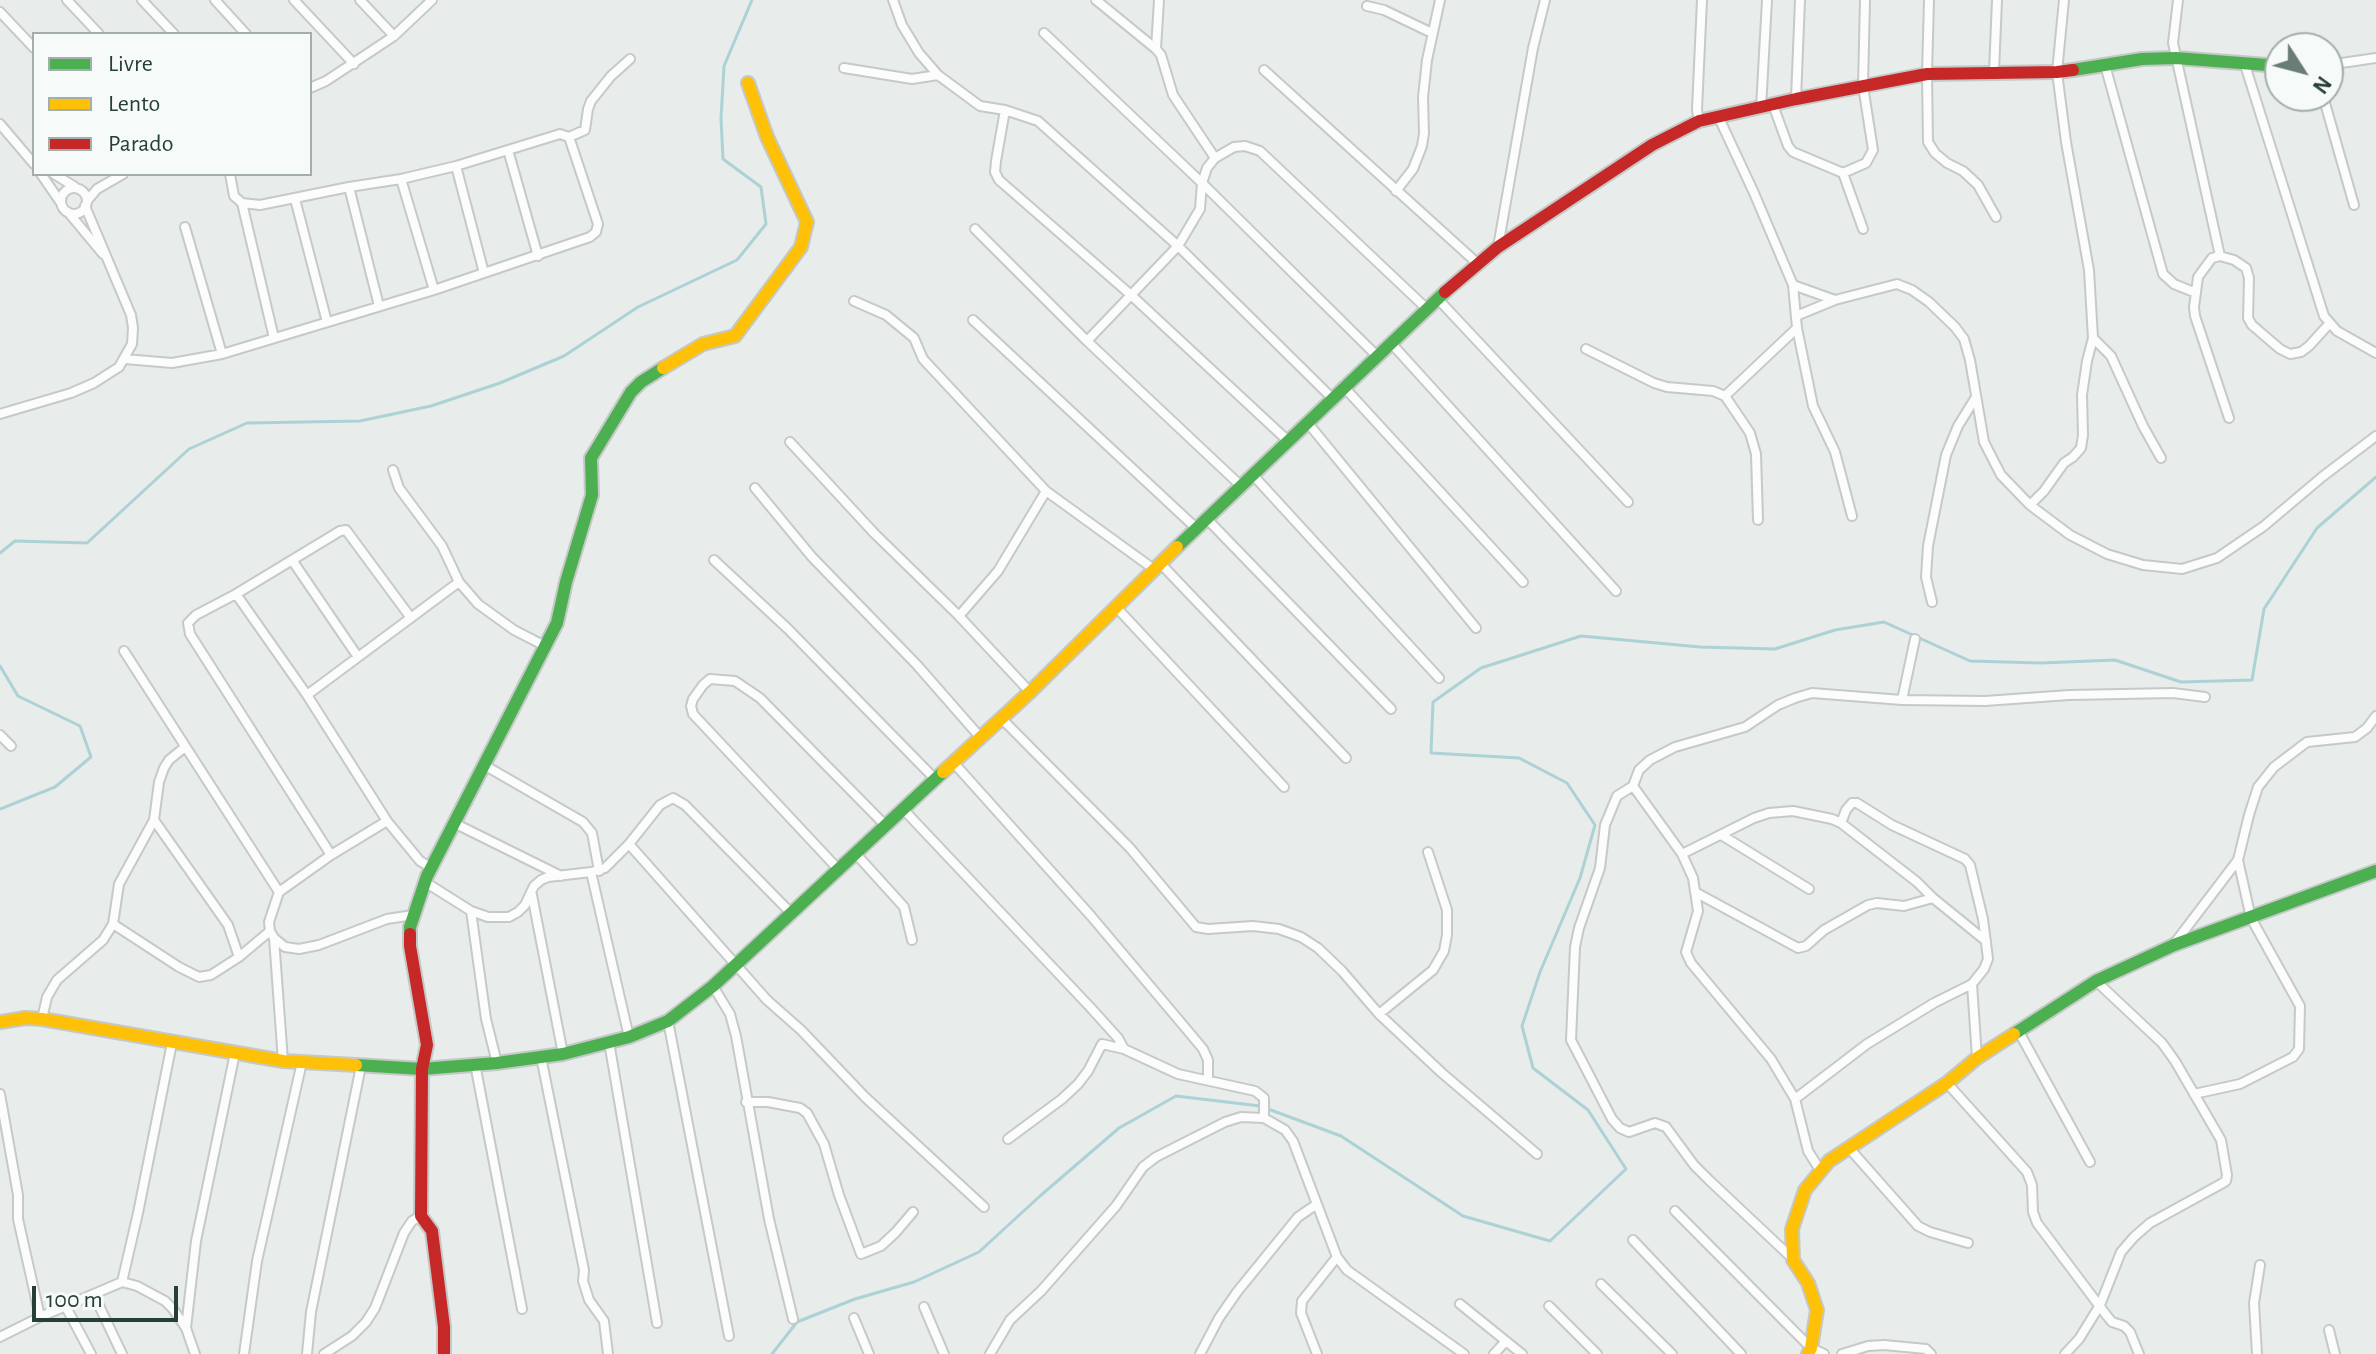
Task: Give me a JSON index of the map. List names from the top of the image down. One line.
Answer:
{"legend":["Livre","Lento","Parado"],"scale_bar":"100 m","north":"bottom right"}
